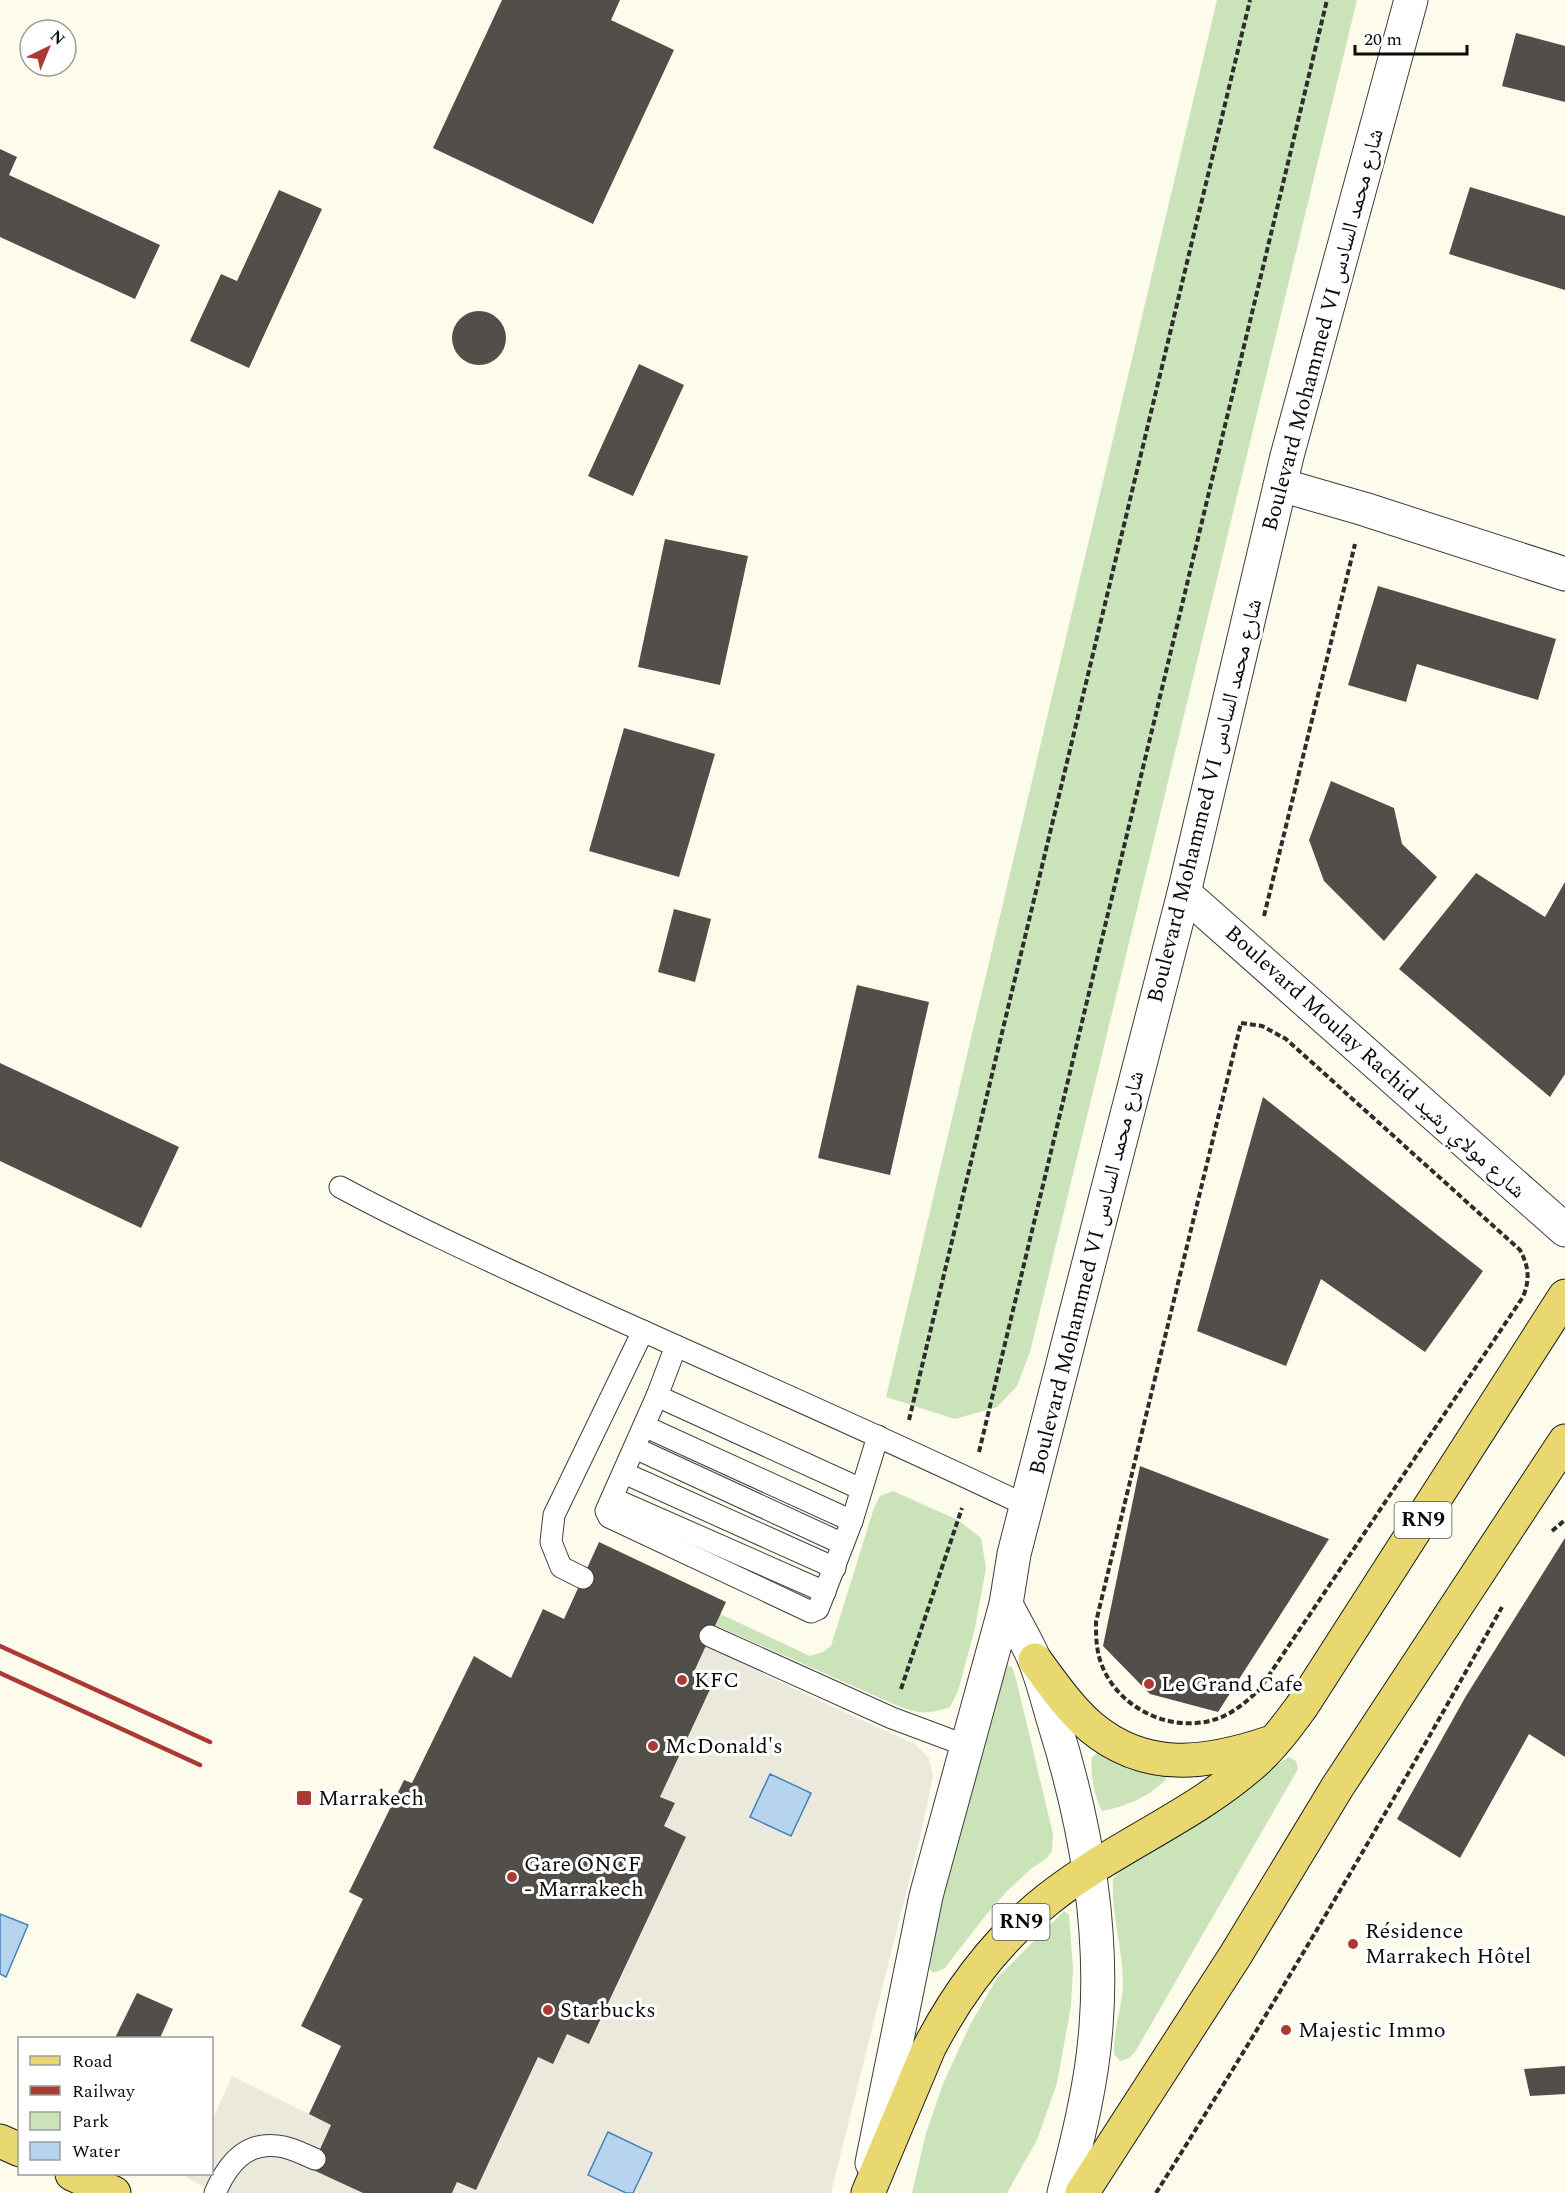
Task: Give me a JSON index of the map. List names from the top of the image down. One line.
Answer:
{"streets":{"main road":["RN9"],"street":["Boulevard Mohammed VI شارع محمد السادس","Boulevard Moulay Rachid شارع مولاي رشيد"]},"crossings":[["Boulevard Mohammed VI شارع محمد السادس","Boulevard Moulay Rachid شارع مولاي رشيد"],["Boulevard Mohammed VI شارع محمد السادس","RN9"]],"places":{"other":["KFC","Le Grand Cafe","McDonald's","Gare ONCF - Marrakech","Résidence Marrakech Hôtel","Starbucks","Majestic Immo"],"transit":["Marrakech"]},"legend":["Road","Railway","Park","Water"],"scale_bar":"20 m","north":"top right"}
